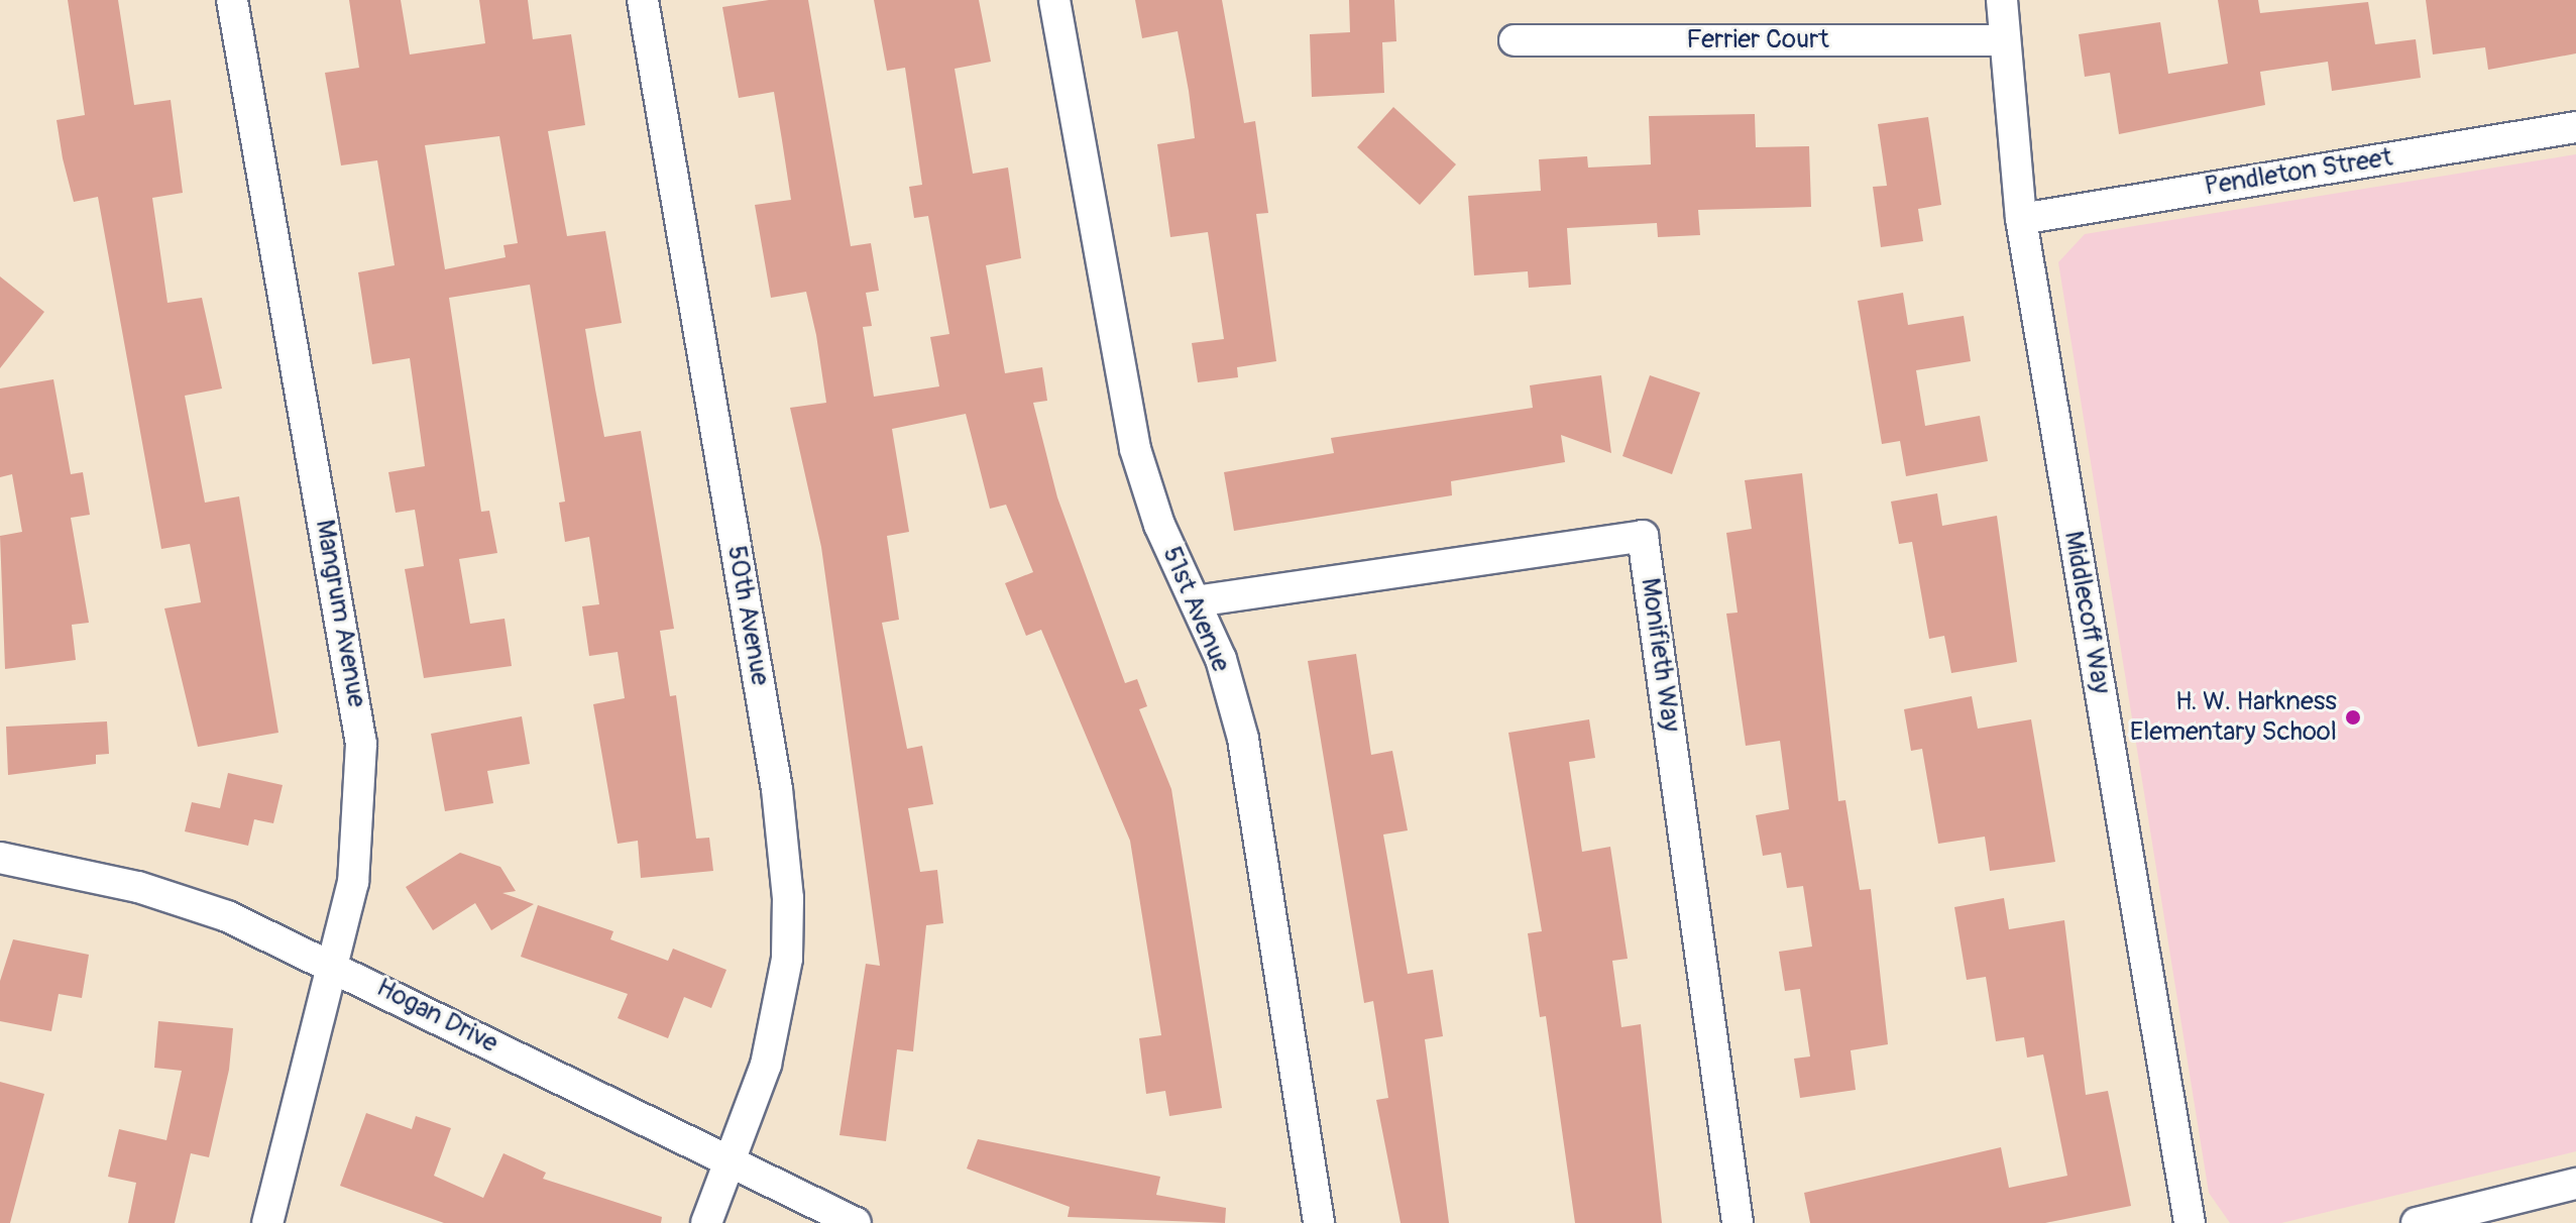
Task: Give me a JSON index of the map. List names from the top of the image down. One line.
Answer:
{"streets":{"street":["Ferrier Court","Pendleton Street","51st Avenue","Middlecoff Way","Mangrum Avenue","50th Avenue","Monifieth Way","Hogan Drive"]},"crossings":[["Ferrier Court","Middlecoff Way"],["Pendleton Street","Middlecoff Way"],["51st Avenue","Monifieth Way"],["Mangrum Avenue","Hogan Drive"],["50th Avenue","Hogan Drive"]],"places":["H. W. Harkness Elementary School"]}
